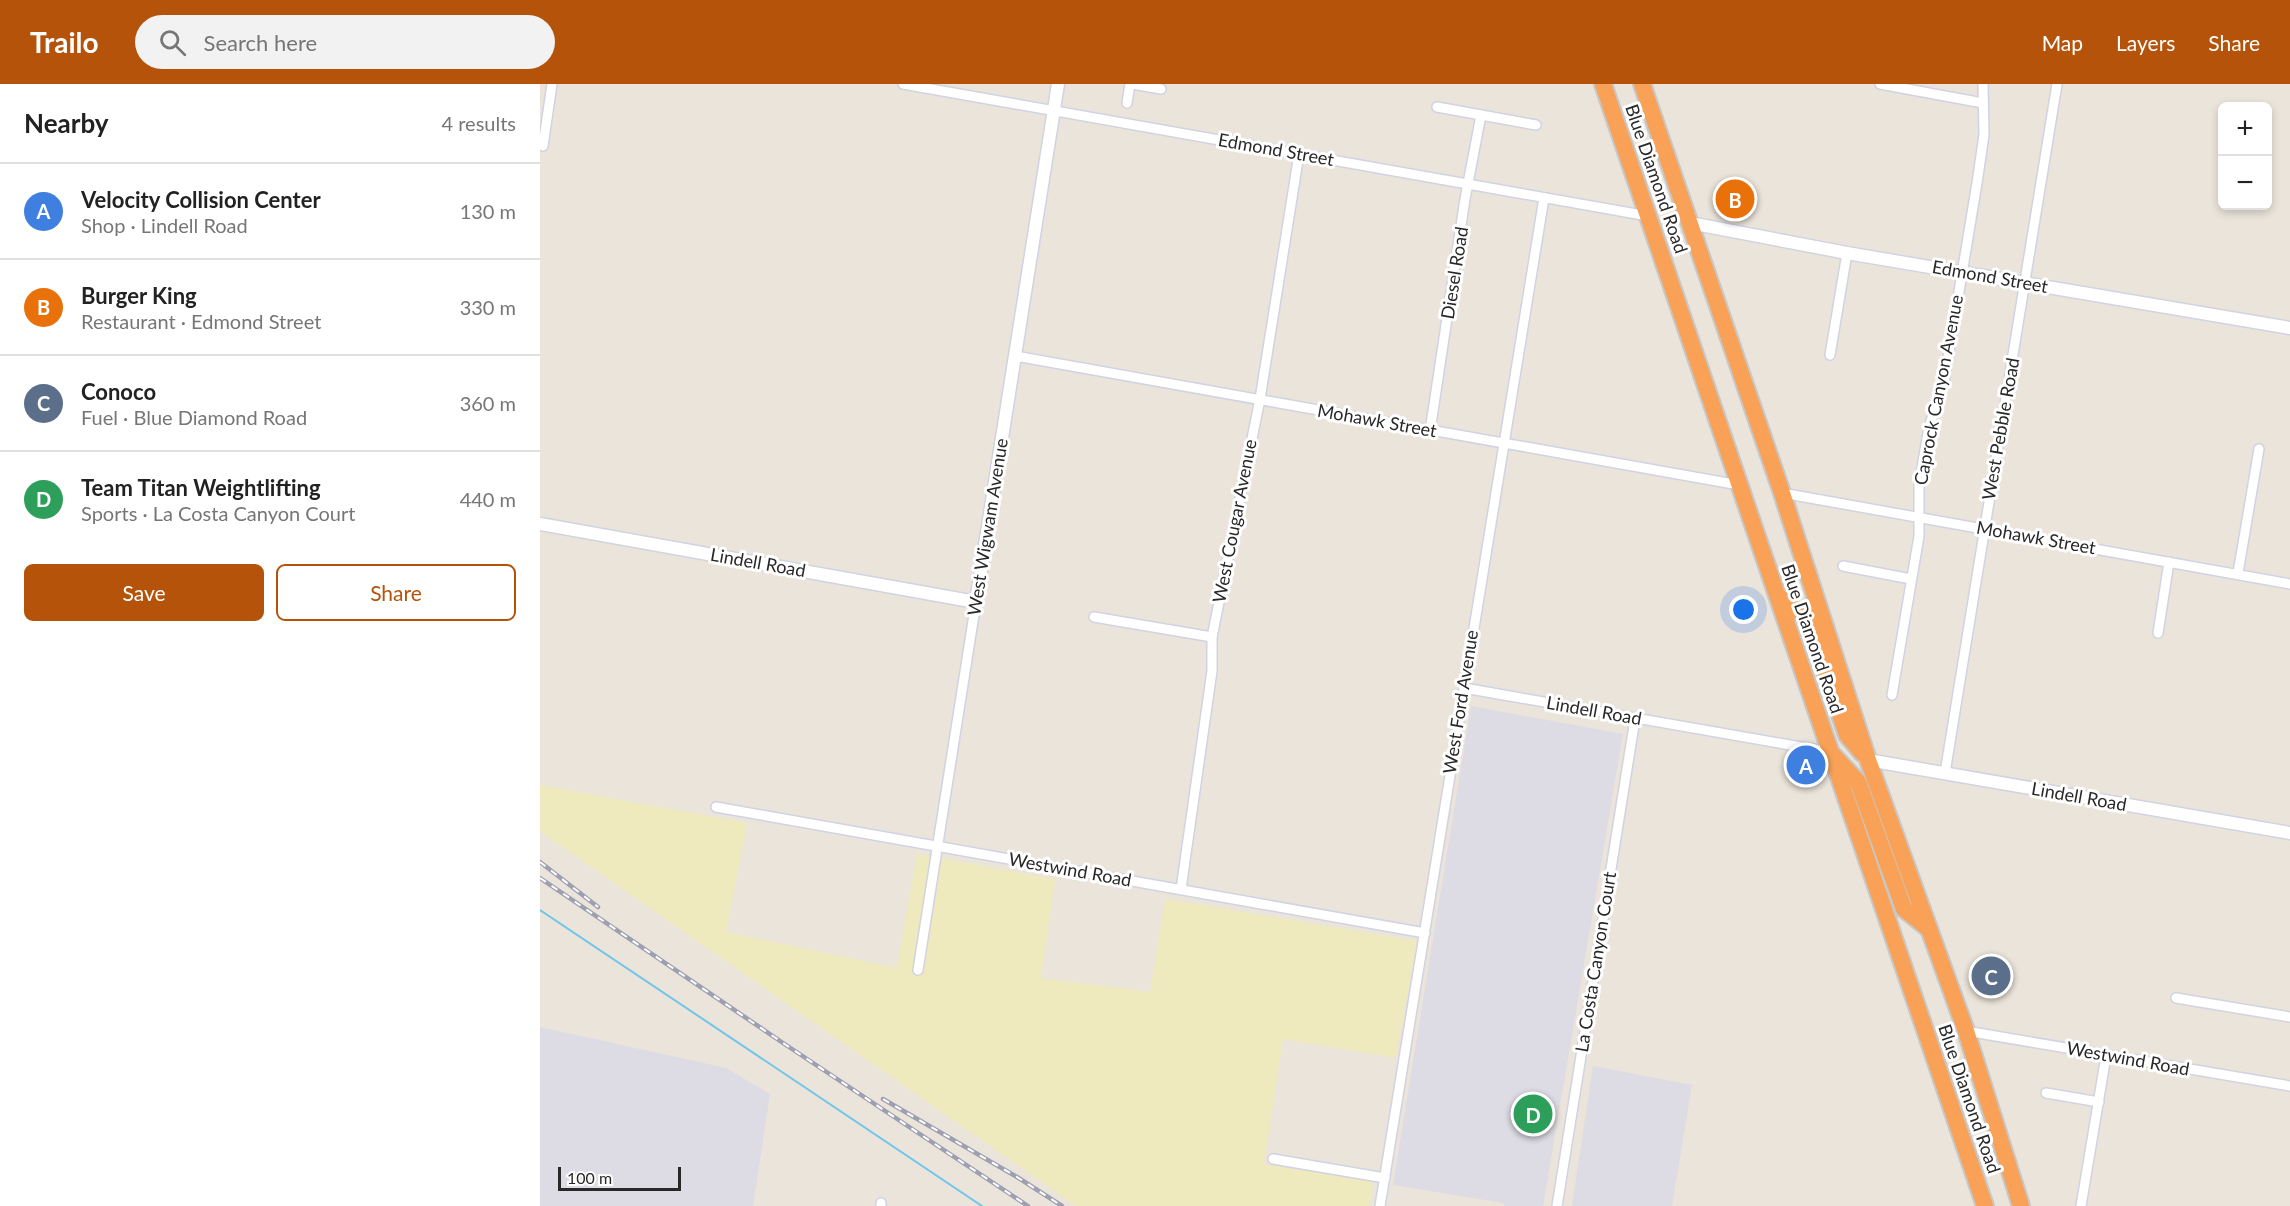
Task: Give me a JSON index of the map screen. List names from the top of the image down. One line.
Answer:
{"streets":{"highway":["Blue Diamond Road"],"street":["Edmond Street","Diesel Road","Caprock Canyon Avenue","Mohawk Street","West Pebble Road","West Cougar Avenue","West Wigwam Avenue","Lindell Road","West Ford Avenue","Westwind Road","La Costa Canyon Court"]},"crossings":[["Edmond Street","Blue Diamond Road"],["Edmond Street","Diesel Road"],["Edmond Street","Caprock Canyon Avenue"],["Edmond Street","West Pebble Road"],["Edmond Street","West Cougar Avenue"],["Edmond Street","West Wigwam Avenue"],["Edmond Street","West Ford Avenue"],["Blue Diamond Road","Mohawk Street"],["Blue Diamond Road","Lindell Road"],["Blue Diamond Road","Westwind Road"],["Diesel Road","Mohawk Street"],["Caprock Canyon Avenue","Mohawk Street"],["Mohawk Street","West Pebble Road"],["Mohawk Street","West Cougar Avenue"],["Mohawk Street","West Wigwam Avenue"],["Mohawk Street","West Ford Avenue"],["West Pebble Road","Lindell Road"],["West Cougar Avenue","Westwind Road"],["West Wigwam Avenue","Lindell Road"],["West Wigwam Avenue","Westwind Road"],["Lindell Road","West Ford Avenue"],["Lindell Road","La Costa Canyon Court"],["West Ford Avenue","Westwind Road"]],"scale_bar":"100 m","page":{"header":"Trailo","search":"Search here","nav":["Map","Layers","Share"],"heading":["Nearby","4 results"],"map_buttons":["+","−"],"list":[{"mark":"A","name":"Velocity Collision Center","note":"Shop · Lindell Road","value":"130 m"},{"mark":"B","name":"Burger King","note":"Restaurant · Edmond Street","value":"330 m"},{"mark":"C","name":"Conoco","note":"Fuel · Blue Diamond Road","value":"360 m"},{"mark":"D","name":"Team Titan Weightlifting","note":"Sports · La Costa Canyon Court","value":"440 m"}],"pins":["B","A","C","D"],"buttons":["Save","Share"],"scale":"100 m"}}
